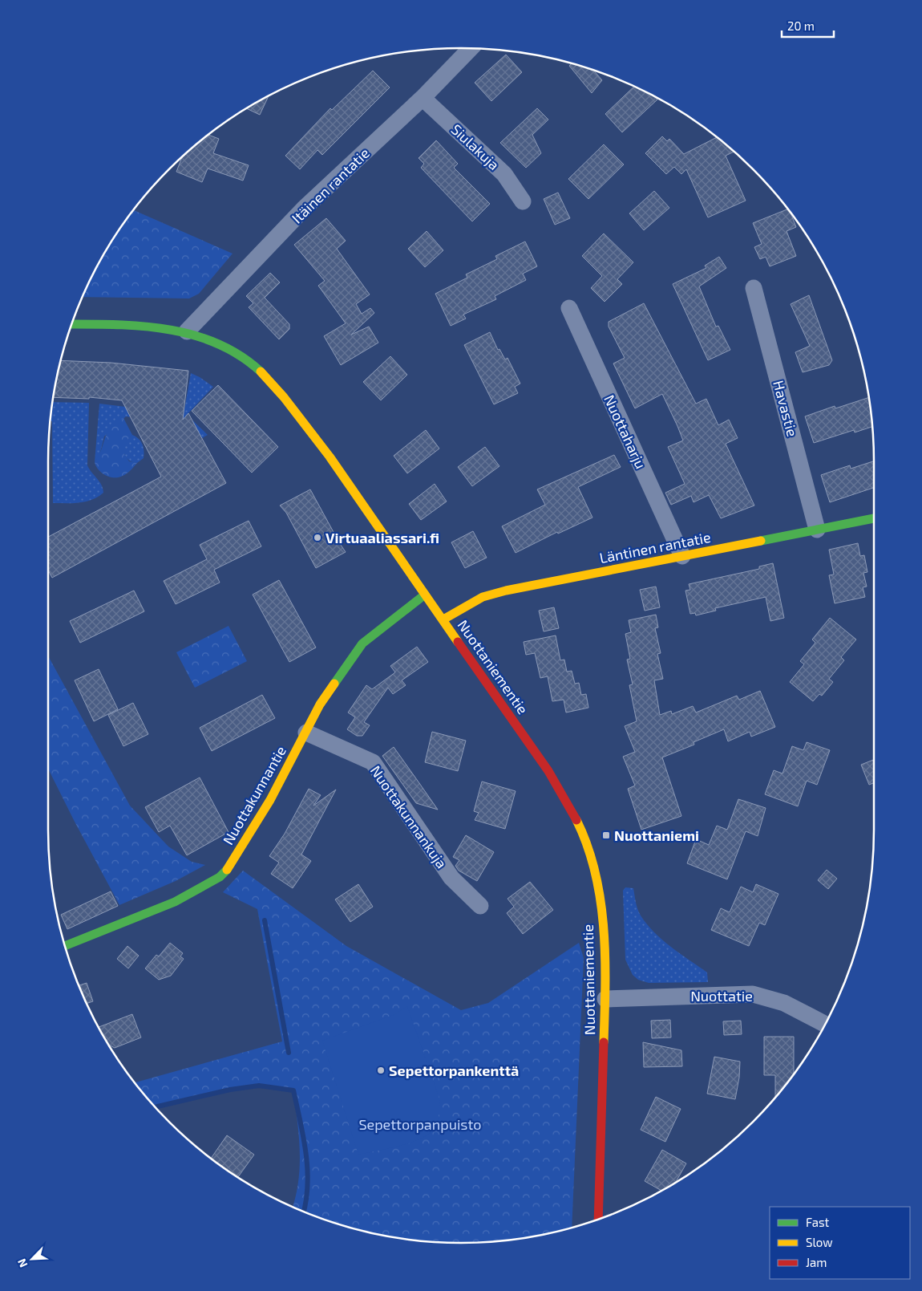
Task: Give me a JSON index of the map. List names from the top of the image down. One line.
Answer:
{"streets":{"main road":["Läntinen rantatie","Nuottaniementie","Nuottakunnantie"],"street":["Siulakuja","Itäinen rantatie","Havastie","Nuottaharju","Nuottakunnankuja","Nuottatie"]},"crossings":[["Siulakuja","Itäinen rantatie"],["Itäinen rantatie","Nuottaniementie"],["Havastie","Läntinen rantatie"],["Nuottaharju","Läntinen rantatie"],["Läntinen rantatie","Nuottaniementie"],["Nuottaniementie","Nuottakunnantie"],["Nuottaniementie","Nuottatie"],["Nuottakunnantie","Nuottakunnankuja"]],"parks":["Sepettorpanpuisto"],"places":{"other":["Virtuaaliassari.fi","Sepettorpankenttä"],"transit":["Nuottaniemi"]},"legend":["Fast","Slow","Jam"],"scale_bar":"20 m","north":"bottom left"}
